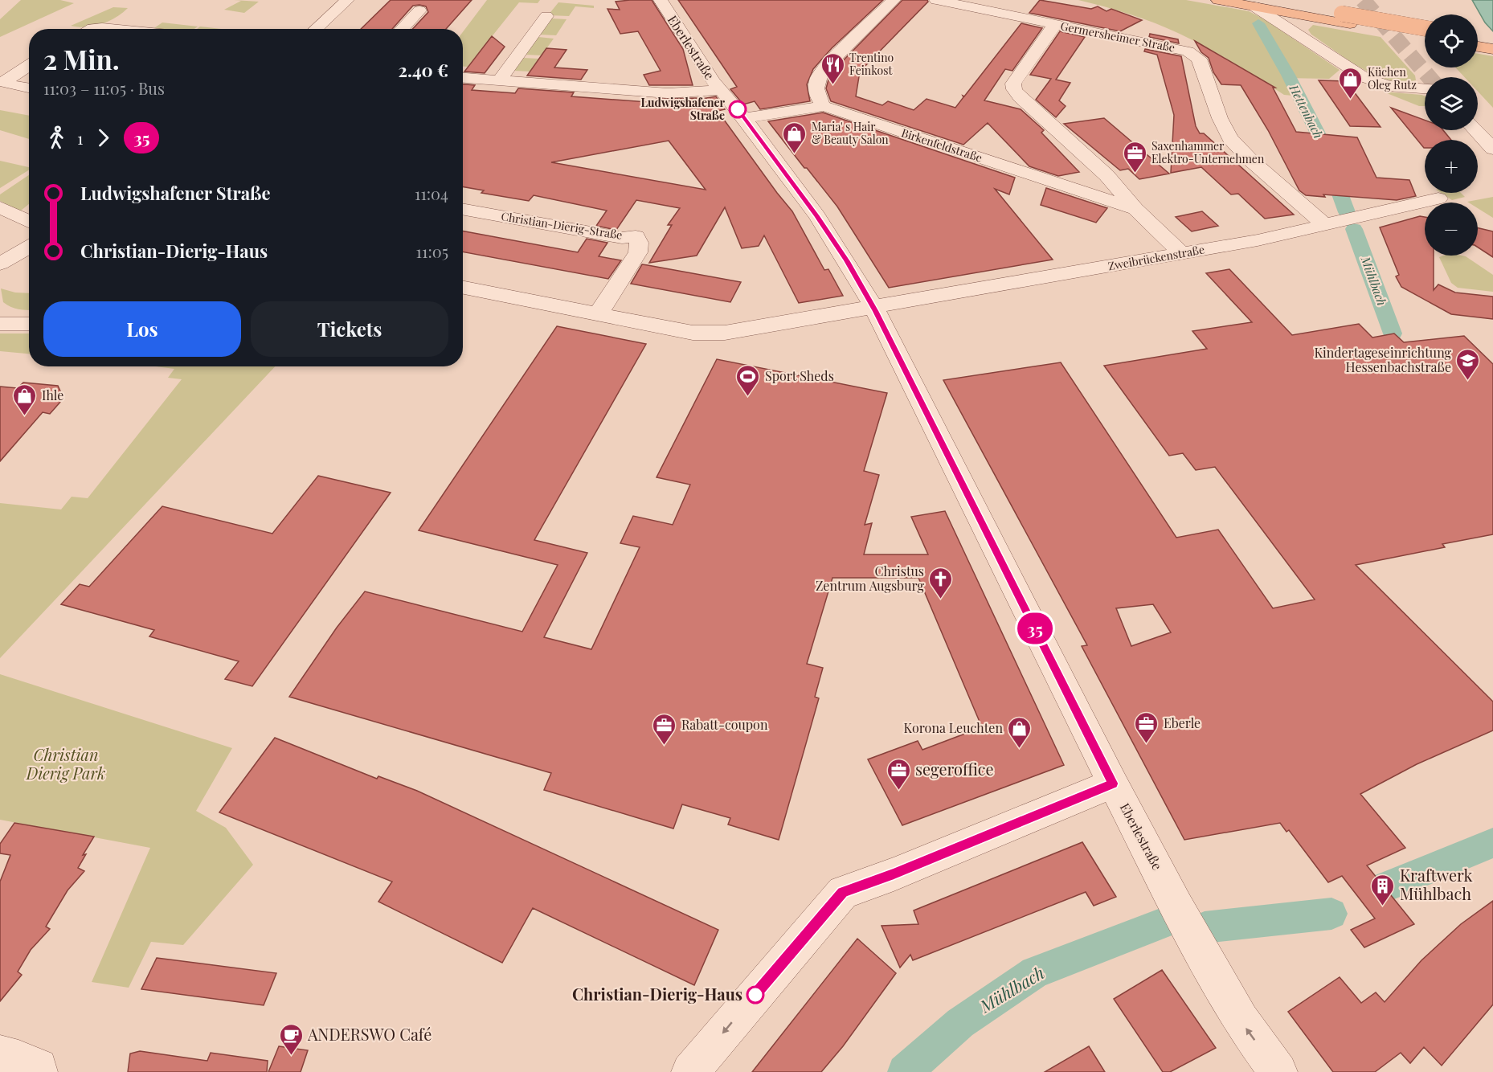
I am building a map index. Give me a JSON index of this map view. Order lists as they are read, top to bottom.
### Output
{
  "streets": {
    "street": [
      "Germersheimer Straße",
      "Eberlestraße",
      "Birkenfeldstraße",
      "Christian-Dierig-Straße",
      "Zweibrückenstraße"
    ]
  },
  "crossings": [
    ["Germersheimer Straße", "Birkenfeldstraße"],
    ["Germersheimer Straße", "Zweibrückenstraße"],
    ["Eberlestraße", "Birkenfeldstraße"],
    ["Eberlestraße", "Zweibrückenstraße"],
    ["Birkenfeldstraße", "Zweibrückenstraße"]
  ],
  "water": ["Hettenbach", "Mühlbach"],
  "parks": ["Christian Dierig Park"],
  "places": {
    "restaurant": ["Trentino Feinkost"],
    "shop": [
      "Küchen Oleg Rutz",
      "Maria' s Hair & Beauty Salon",
      "Ihle",
      "Korona Leuchten"
    ],
    "other": ["Ludwigshafener Straße", "Christian-Dierig-Haus"],
    "office": [
      "Saxenhammer Elektro-Unternehmen",
      "Eberle",
      "Rabatt-coupon",
      "segeroffice"
    ],
    "school or university": ["Kindertageseinrichtung Hessenbachstraße"],
    "sports": ["Sport Sheds"],
    "church": ["Christus Zentrum Augsburg"],
    "building": ["Kraftwerk Mühlbach"],
    "cafe": ["ANDERSWO Café"]
  },
  "lines": ["bus line 35"],
  "page": {
    "on_map": "35",
    "map_buttons": ["+", "−"],
    "heading": ["2 Min.", "11:03 – 11:05 · Bus", "2.40 €"],
    "legs": ["1", "35"],
    "list": [
      {
        "name": "Ludwigshafener Straße",
        "value": "11:04"
      },
      {
        "name": "Christian-Dierig-Haus",
        "value": "11:05"
      }
    ],
    "buttons": ["Los", "Tickets"]
  }
}
